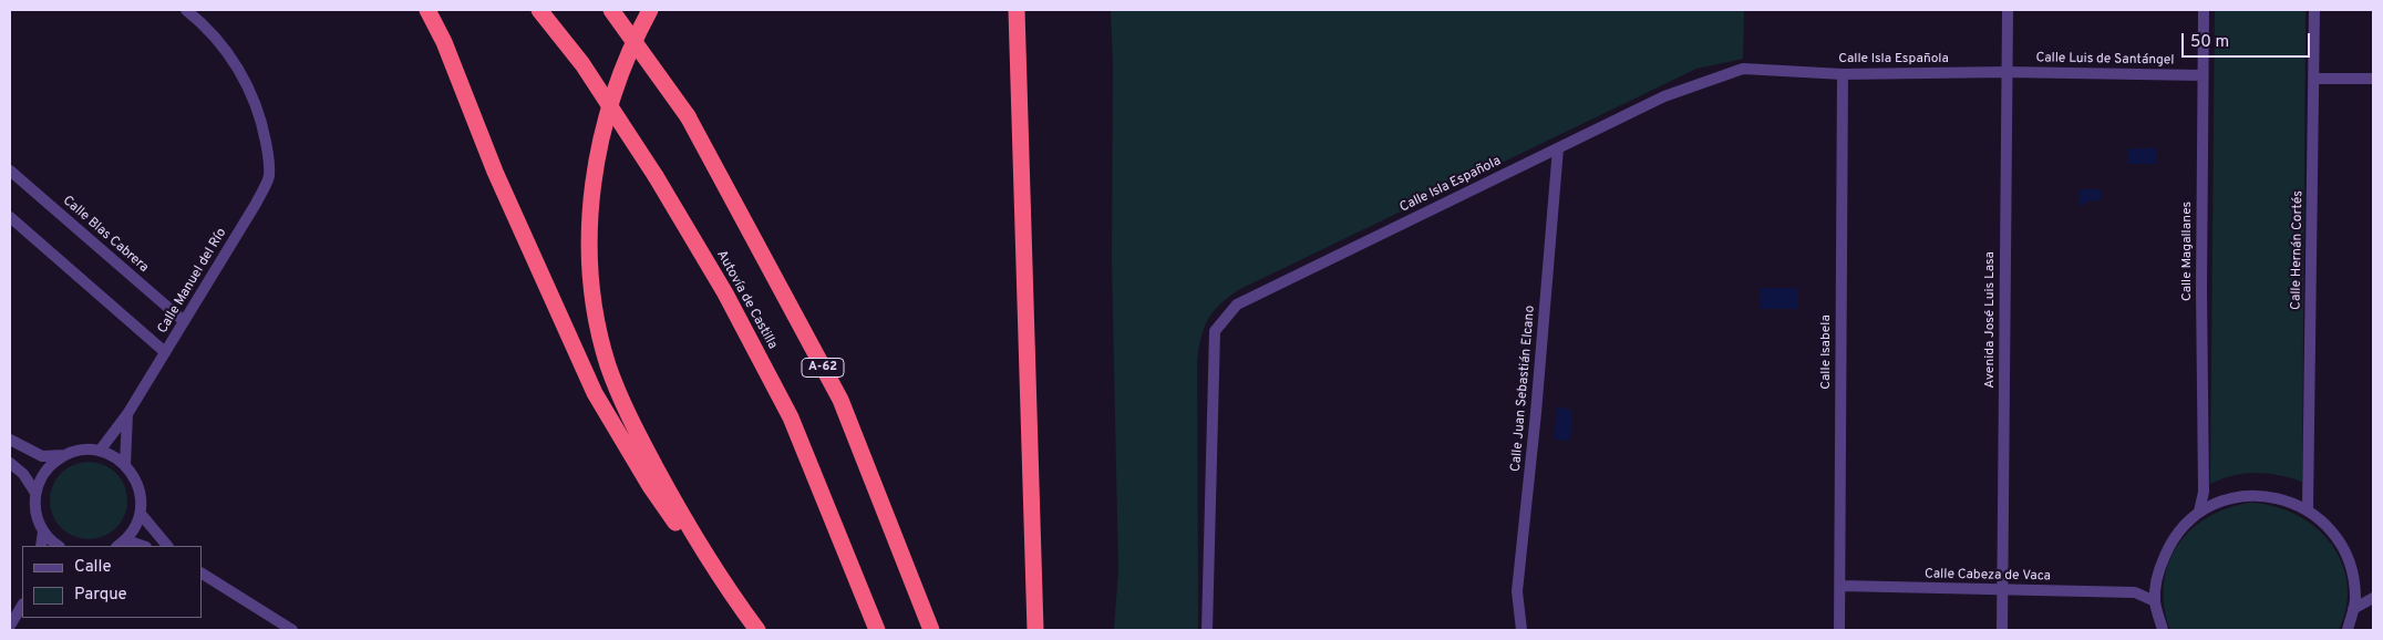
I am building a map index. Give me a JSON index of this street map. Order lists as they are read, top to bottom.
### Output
{
  "streets": {
    "highway": ["Autovía de Castilla", "A-62"],
    "street": [
      "Calle Isla Española",
      "Calle Luis de Santángel",
      "Calle Blas Cabrera",
      "Calle Hernán Cortés",
      "Calle Magallanes",
      "Calle Manuel del Río",
      "Avenida José Luis Lasa",
      "Calle Isabela",
      "Calle Juan Sebastián Elcano",
      "Calle Cabeza de Vaca"
    ]
  },
  "crossings": [
    ["Calle Isla Española", "Calle Luis de Santángel"],
    ["Calle Isla Española", "Avenida José Luis Lasa"],
    ["Calle Isla Española", "Calle Isabela"],
    ["Calle Isla Española", "Calle Juan Sebastián Elcano"],
    ["Calle Luis de Santángel", "Calle Magallanes"],
    ["Calle Luis de Santángel", "Avenida José Luis Lasa"],
    ["Calle Blas Cabrera", "Calle Manuel del Río"],
    ["Avenida José Luis Lasa", "Calle Cabeza de Vaca"],
    ["Calle Isabela", "Calle Cabeza de Vaca"]
  ],
  "legend": ["Calle", "Parque"],
  "scale_bar": "50 m"
}
